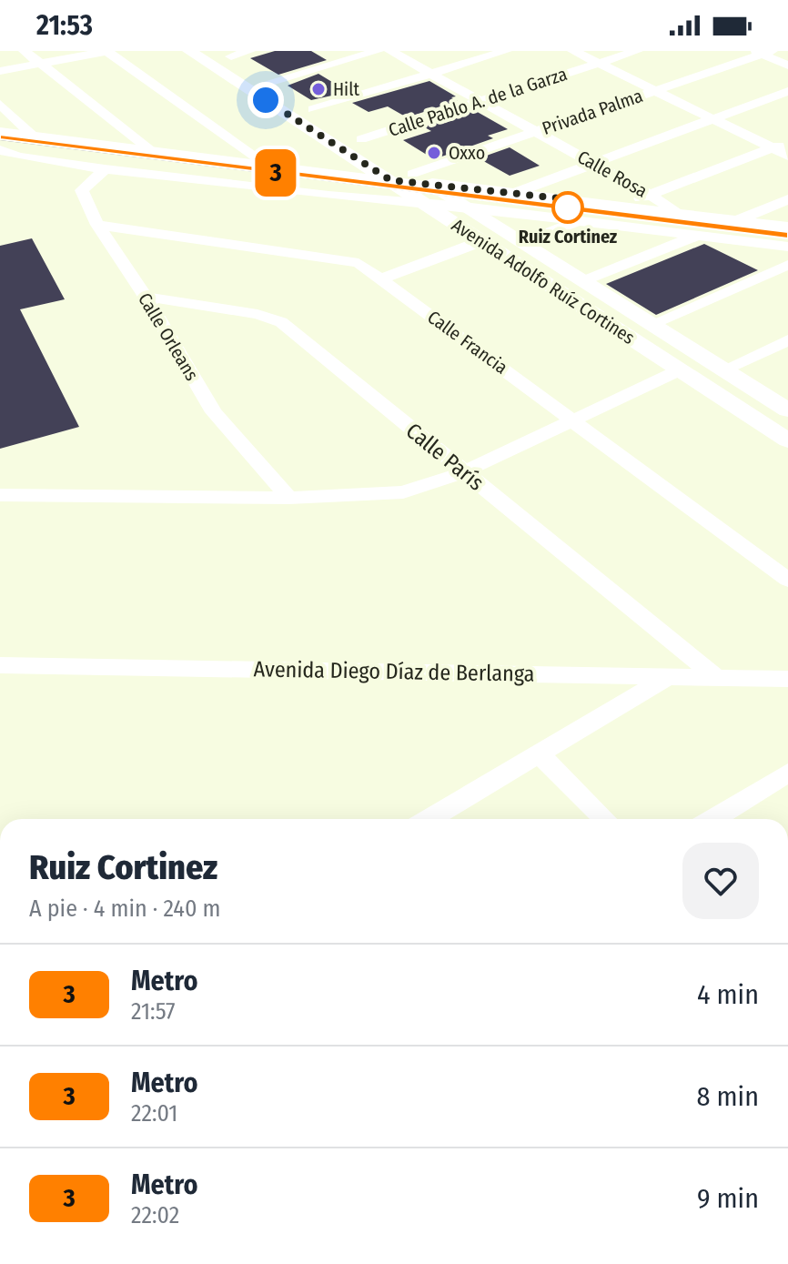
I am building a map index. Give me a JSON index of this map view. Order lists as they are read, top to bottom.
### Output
{
  "streets": {
    "main road": ["Avenida Adolfo Ruíz Cortines"],
    "street": [
      "Calle Pablo A. de la Garza",
      "Privada Palma",
      "Calle Rosa",
      "Calle Orleans",
      "Calle Francia",
      "Calle París",
      "Avenida Diego Díaz de Berlanga"
    ]
  },
  "crossings": [
    ["Calle Pablo A. de la Garza", "Calle Rosa"],
    ["Calle Pablo A. de la Garza", "Avenida Adolfo Ruíz Cortines"],
    ["Privada Palma", "Calle Rosa"],
    ["Privada Palma", "Avenida Adolfo Ruíz Cortines"],
    ["Calle Orleans", "Calle Francia"],
    ["Calle Orleans", "Calle París"],
    ["Calle París", "Avenida Diego Díaz de Berlanga"]
  ],
  "places": ["Hilt", "Oxxo", "Ruiz Cortinez"],
  "lines": ["metro line 3"],
  "page": {
    "status": "21:53",
    "on_map": "3",
    "heading": ["Ruiz Cortinez", "A pie · 4 min · 240 m"],
    "list": [
      {
        "mark": "3",
        "name": "Metro",
        "note": "21:57",
        "value": "4 min"
      },
      {
        "mark": "3",
        "name": "Metro",
        "note": "22:01",
        "value": "8 min"
      },
      {
        "mark": "3",
        "name": "Metro",
        "note": "22:02",
        "value": "9 min"
      }
    ]
  }
}
